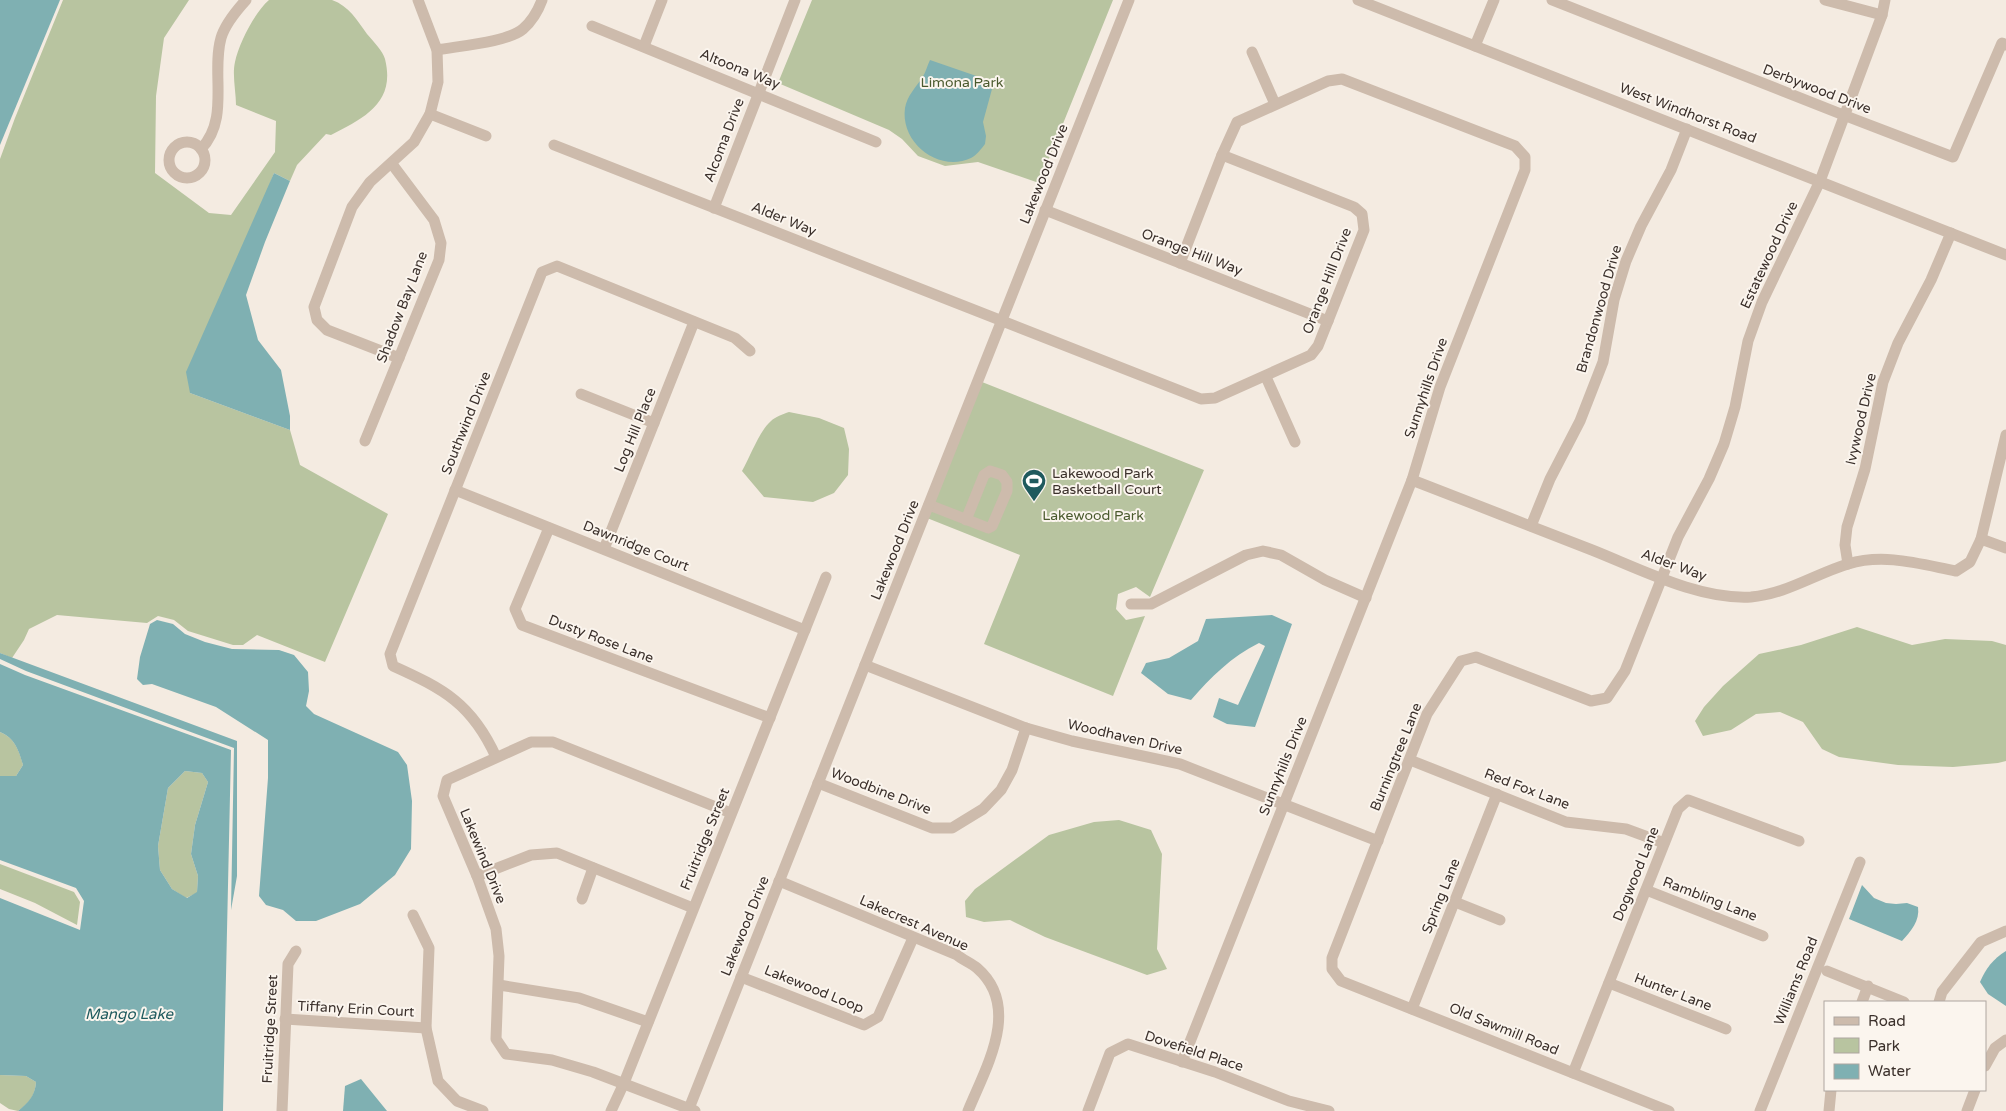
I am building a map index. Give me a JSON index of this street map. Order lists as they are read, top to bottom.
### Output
{
  "streets": {
    "street": [
      "Altoona Way",
      "Derbywood Drive",
      "West Windhorst Road",
      "Alcoma Drive",
      "Lakewood Drive",
      "Alder Way",
      "Orange Hill Way",
      "Estatewood Drive",
      "Orange Hill Drive",
      "Shadow Bay Lane",
      "Brandonwood Drive",
      "Sunnyhills Drive",
      "Ivywood Drive",
      "Southwind Drive",
      "Log Hill Place",
      "Dawnridge Court",
      "Dusty Rose Lane",
      "Woodhaven Drive",
      "Burningtree Lane",
      "Red Fox Lane",
      "Woodbine Drive",
      "Fruitridge Street",
      "Lakewind Drive",
      "Dogwood Lane",
      "Spring Lane",
      "Rambling Lane",
      "Lakecrest Avenue",
      "Williams Road",
      "Lakewood Loop",
      "Hunter Lane",
      "Tiffany Erin Court",
      "Old Sawmill Road",
      "Dovefield Place"
    ]
  },
  "crossings": [
    ["Altoona Way", "Alcoma Drive"],
    ["Derbywood Drive", "Estatewood Drive"],
    ["West Windhorst Road", "Estatewood Drive"],
    ["West Windhorst Road", "Brandonwood Drive"],
    ["West Windhorst Road", "Ivywood Drive"],
    ["Alcoma Drive", "Alder Way"],
    ["Lakewood Drive", "Alder Way"],
    ["Lakewood Drive", "Orange Hill Way"],
    ["Lakewood Drive", "Orange Hill Drive"],
    ["Lakewood Drive", "Woodhaven Drive"],
    ["Lakewood Drive", "Woodbine Drive"],
    ["Lakewood Drive", "Lakewind Drive"],
    ["Lakewood Drive", "Lakecrest Avenue"],
    ["Lakewood Drive", "Lakewood Loop"],
    ["Alder Way", "Estatewood Drive"],
    ["Alder Way", "Orange Hill Drive"],
    ["Alder Way", "Brandonwood Drive"],
    ["Alder Way", "Sunnyhills Drive"],
    ["Alder Way", "Ivywood Drive"],
    ["Alder Way", "Burningtree Lane"],
    ["Orange Hill Way", "Orange Hill Drive"],
    ["Orange Hill Way", "Sunnyhills Drive"],
    ["Estatewood Drive", "Burningtree Lane"],
    ["Orange Hill Drive", "Sunnyhills Drive"],
    ["Sunnyhills Drive", "Woodhaven Drive"],
    ["Sunnyhills Drive", "Dovefield Place"],
    ["Southwind Drive", "Log Hill Place"],
    ["Southwind Drive", "Dawnridge Court"],
    ["Southwind Drive", "Lakewind Drive"],
    ["Log Hill Place", "Dawnridge Court"],
    ["Dawnridge Court", "Dusty Rose Lane"],
    ["Dawnridge Court", "Fruitridge Street"],
    ["Dusty Rose Lane", "Fruitridge Street"],
    ["Woodhaven Drive", "Burningtree Lane"],
    ["Woodhaven Drive", "Woodbine Drive"],
    ["Burningtree Lane", "Red Fox Lane"],
    ["Burningtree Lane", "Old Sawmill Road"],
    ["Red Fox Lane", "Dogwood Lane"],
    ["Red Fox Lane", "Spring Lane"],
    ["Fruitridge Street", "Lakewind Drive"],
    ["Fruitridge Street", "Tiffany Erin Court"],
    ["Dogwood Lane", "Rambling Lane"],
    ["Dogwood Lane", "Hunter Lane"],
    ["Dogwood Lane", "Old Sawmill Road"],
    ["Spring Lane", "Old Sawmill Road"],
    ["Lakecrest Avenue", "Lakewood Loop"]
  ],
  "water": ["Mango Lake"],
  "parks": ["Limona Park", "Lakewood Park"],
  "places": {
    "sports": ["Lakewood Park Basketball Court"]
  },
  "legend": ["Road", "Park", "Water"]
}
